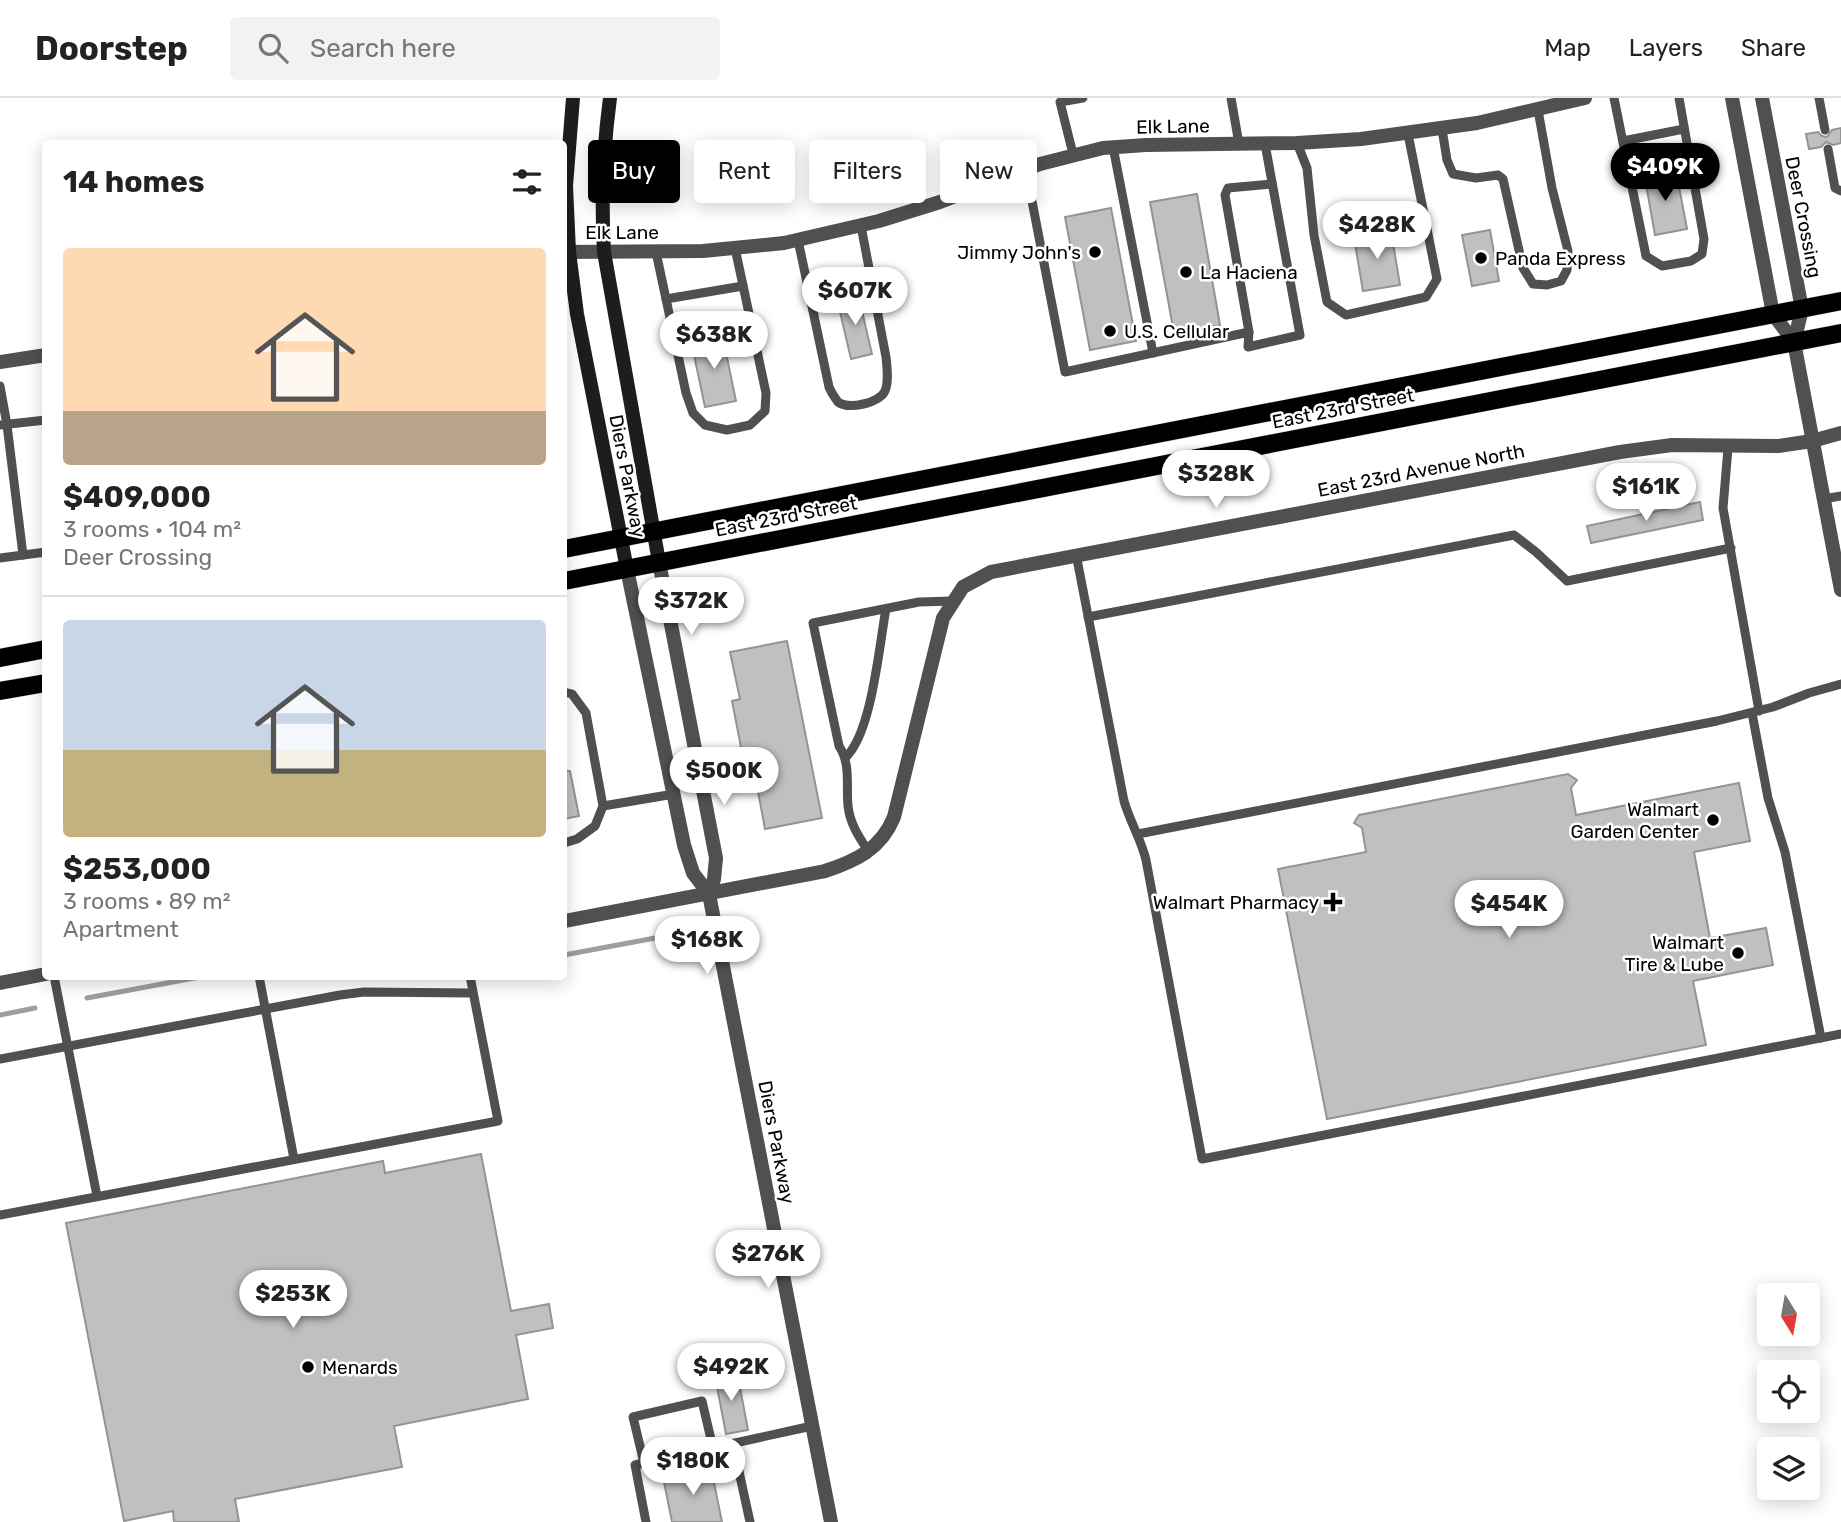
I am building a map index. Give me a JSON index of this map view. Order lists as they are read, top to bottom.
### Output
{
  "streets": {
    "main road": ["East 23rd Street", "Diers Parkway"],
    "street": ["Elk Lane", "Deer Crossing", "East 23rd Avenue North"]
  },
  "crossings": [
    ["Elk Lane", "Diers Parkway"],
    ["Deer Crossing", "East 23rd Street"],
    ["East 23rd Street", "Diers Parkway"],
    ["East 23rd Avenue North", "Diers Parkway"]
  ],
  "places": {
    "other": [
      "Jimmy John's",
      "Panda Express",
      "La Haciena",
      "U.S. Cellular",
      "Walmart Garden Center",
      "Walmart Tire & Lube",
      "Menards"
    ],
    "health": ["Walmart Pharmacy"]
  },
  "north": "bottom",
  "page": {
    "header": "Doorstep",
    "search": "Search here",
    "nav": ["Map", "Layers", "Share"],
    "chip": [
      "Buy",
      "Rent",
      "Filters",
      "New"
    ],
    "heading": "14 homes",
    "price": [
      "$409K",
      "$428K",
      "$607K",
      "$638K",
      "$328K",
      "$161K",
      "$372K",
      "$500K",
      "$454K",
      "$168K",
      "$276K",
      "$253K",
      "$492K",
      "$180K"
    ],
    "list": [
      {
        "name": "$409,000",
        "note": "3 rooms · 104 m² · Deer Crossing"
      },
      {
        "name": "$253,000",
        "note": "3 rooms · 89 m² · Apartment"
      }
    ]
  }
}
